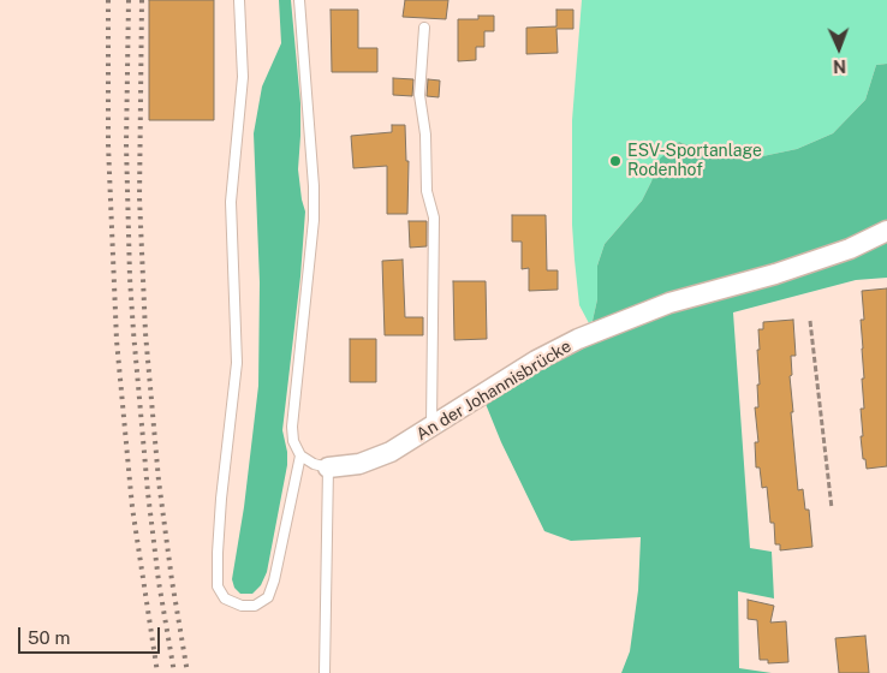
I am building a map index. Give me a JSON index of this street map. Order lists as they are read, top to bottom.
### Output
{
  "streets": {
    "street": ["An der Johannisbrücke"]
  },
  "places": ["ESV-Sportanlage Rodenhof"],
  "scale_bar": "50 m",
  "north": "bottom"
}
